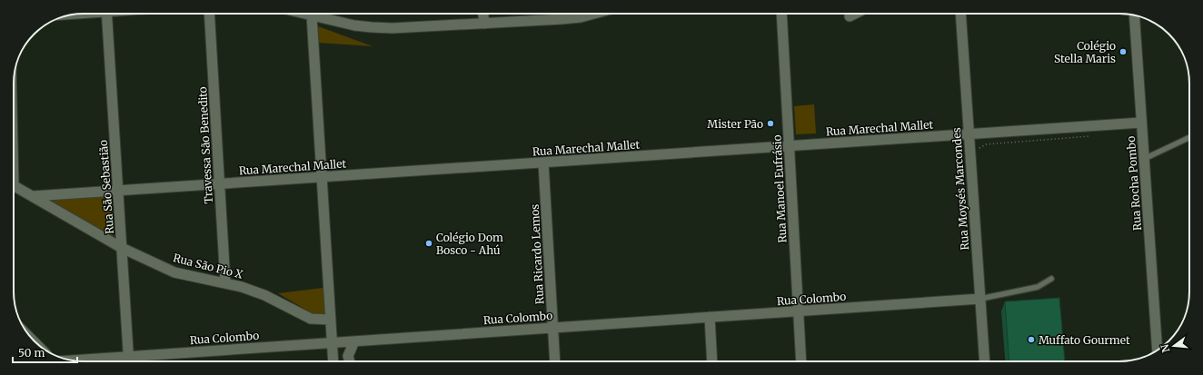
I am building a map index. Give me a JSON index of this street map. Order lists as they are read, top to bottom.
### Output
{
  "streets": {
    "street": [
      "Rua Marechal Mallet",
      "Travessa São Benedito",
      "Rua Rocha Pombo",
      "Rua São Sebastião",
      "Rua Manoel Eufrásio",
      "Rua Moysés Marcondes",
      "Rua Ricardo Lemos",
      "Rua São Pio X",
      "Rua Colombo"
    ]
  },
  "crossings": [
    ["Rua Marechal Mallet", "Travessa São Benedito"],
    ["Rua Marechal Mallet", "Rua Rocha Pombo"],
    ["Rua Marechal Mallet", "Rua São Sebastião"],
    ["Rua Marechal Mallet", "Rua Manoel Eufrásio"],
    ["Rua Marechal Mallet", "Rua Moysés Marcondes"],
    ["Rua Marechal Mallet", "Rua Ricardo Lemos"],
    ["Rua Marechal Mallet", "Rua São Pio X"],
    ["Travessa São Benedito", "Rua São Pio X"],
    ["Rua São Sebastião", "Rua São Pio X"],
    ["Rua São Sebastião", "Rua Colombo"],
    ["Rua Manoel Eufrásio", "Rua Colombo"],
    ["Rua Moysés Marcondes", "Rua Colombo"],
    ["Rua Ricardo Lemos", "Rua Colombo"]
  ],
  "places": [
    "Colégio Stella Maris",
    "Mister Pão",
    "Colégio Dom Bosco - Ahú",
    "Muffato Gourmet"
  ],
  "scale_bar": "50 m",
  "north": "left"
}
